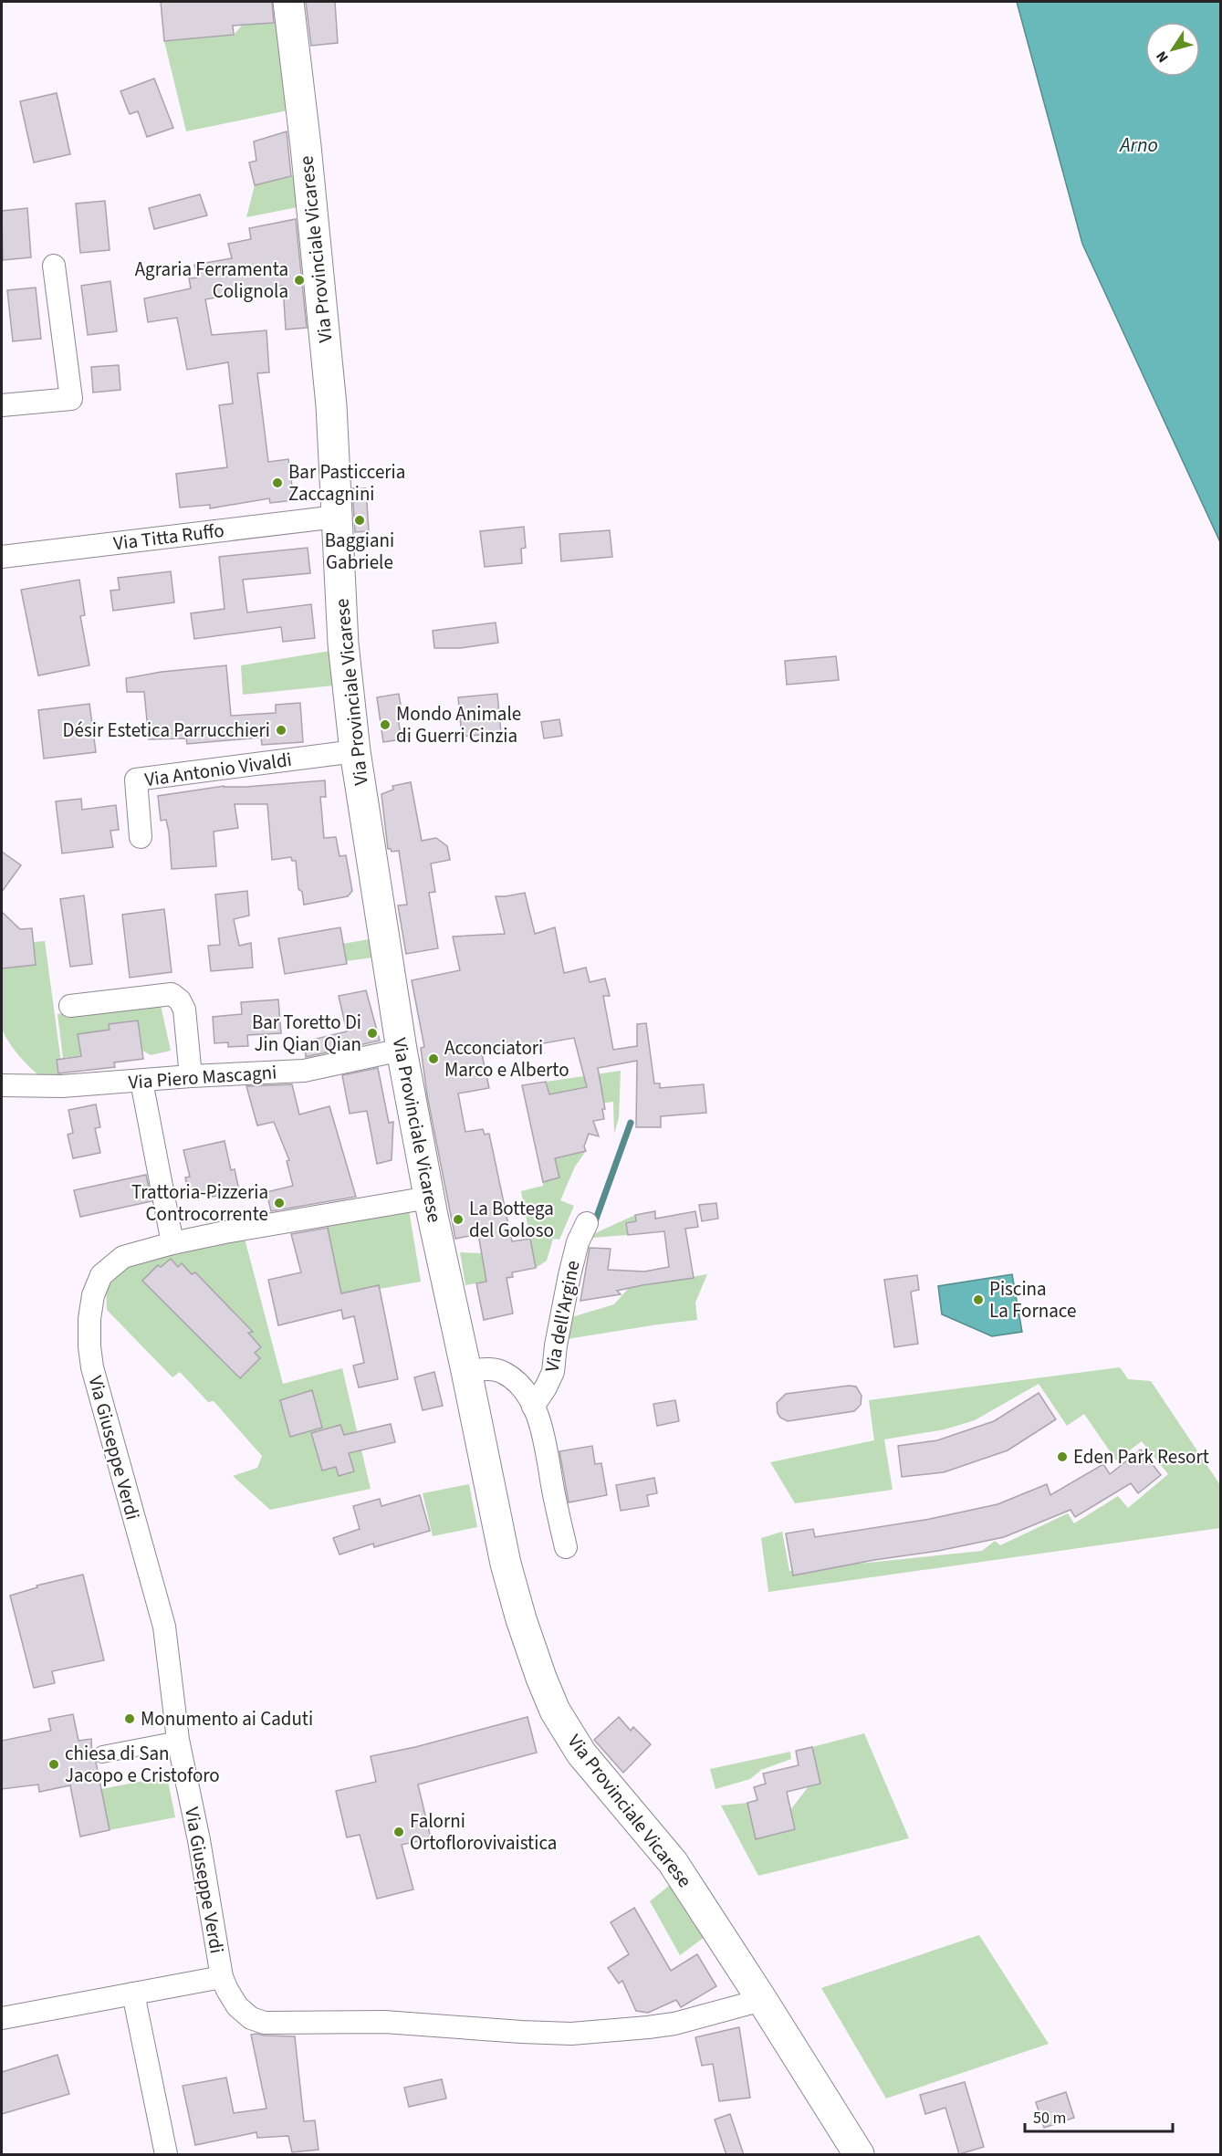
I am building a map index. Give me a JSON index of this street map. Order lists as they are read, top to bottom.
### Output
{
  "streets": {
    "main road": ["Via Provinciale Vicarese"],
    "street": [
      "Via Titta Ruffo",
      "Via Antonio Vivaldi",
      "Via Piero Mascagni",
      "Via dell'Argine",
      "Via Giuseppe Verdi"
    ]
  },
  "crossings": [
    ["Via Provinciale Vicarese", "Via Titta Ruffo"],
    ["Via Provinciale Vicarese", "Via Antonio Vivaldi"],
    ["Via Provinciale Vicarese", "Via Piero Mascagni"],
    ["Via Provinciale Vicarese", "Via dell'Argine"],
    ["Via Provinciale Vicarese", "Via Giuseppe Verdi"]
  ],
  "water": ["Arno"],
  "places": [
    "Agraria Ferramenta Colignola",
    "Bar Pasticceria Zaccagnini",
    "Baggiani Gabriele",
    "Mondo Animale di Guerri Cinzia",
    "Désir Estetica Parrucchieri",
    "Bar Toretto Di Jin Qian Qian",
    "Acconciatori Marco e Alberto",
    "Trattoria-Pizzeria Controcorrente",
    "La Bottega del Goloso",
    "Piscina La Fornace",
    "Eden Park Resort",
    "Monumento ai Caduti",
    "chiesa di San Jacopo e Cristoforo",
    "Falorni Ortoflorovivaistica"
  ],
  "scale_bar": "50 m",
  "north": "bottom left"
}
